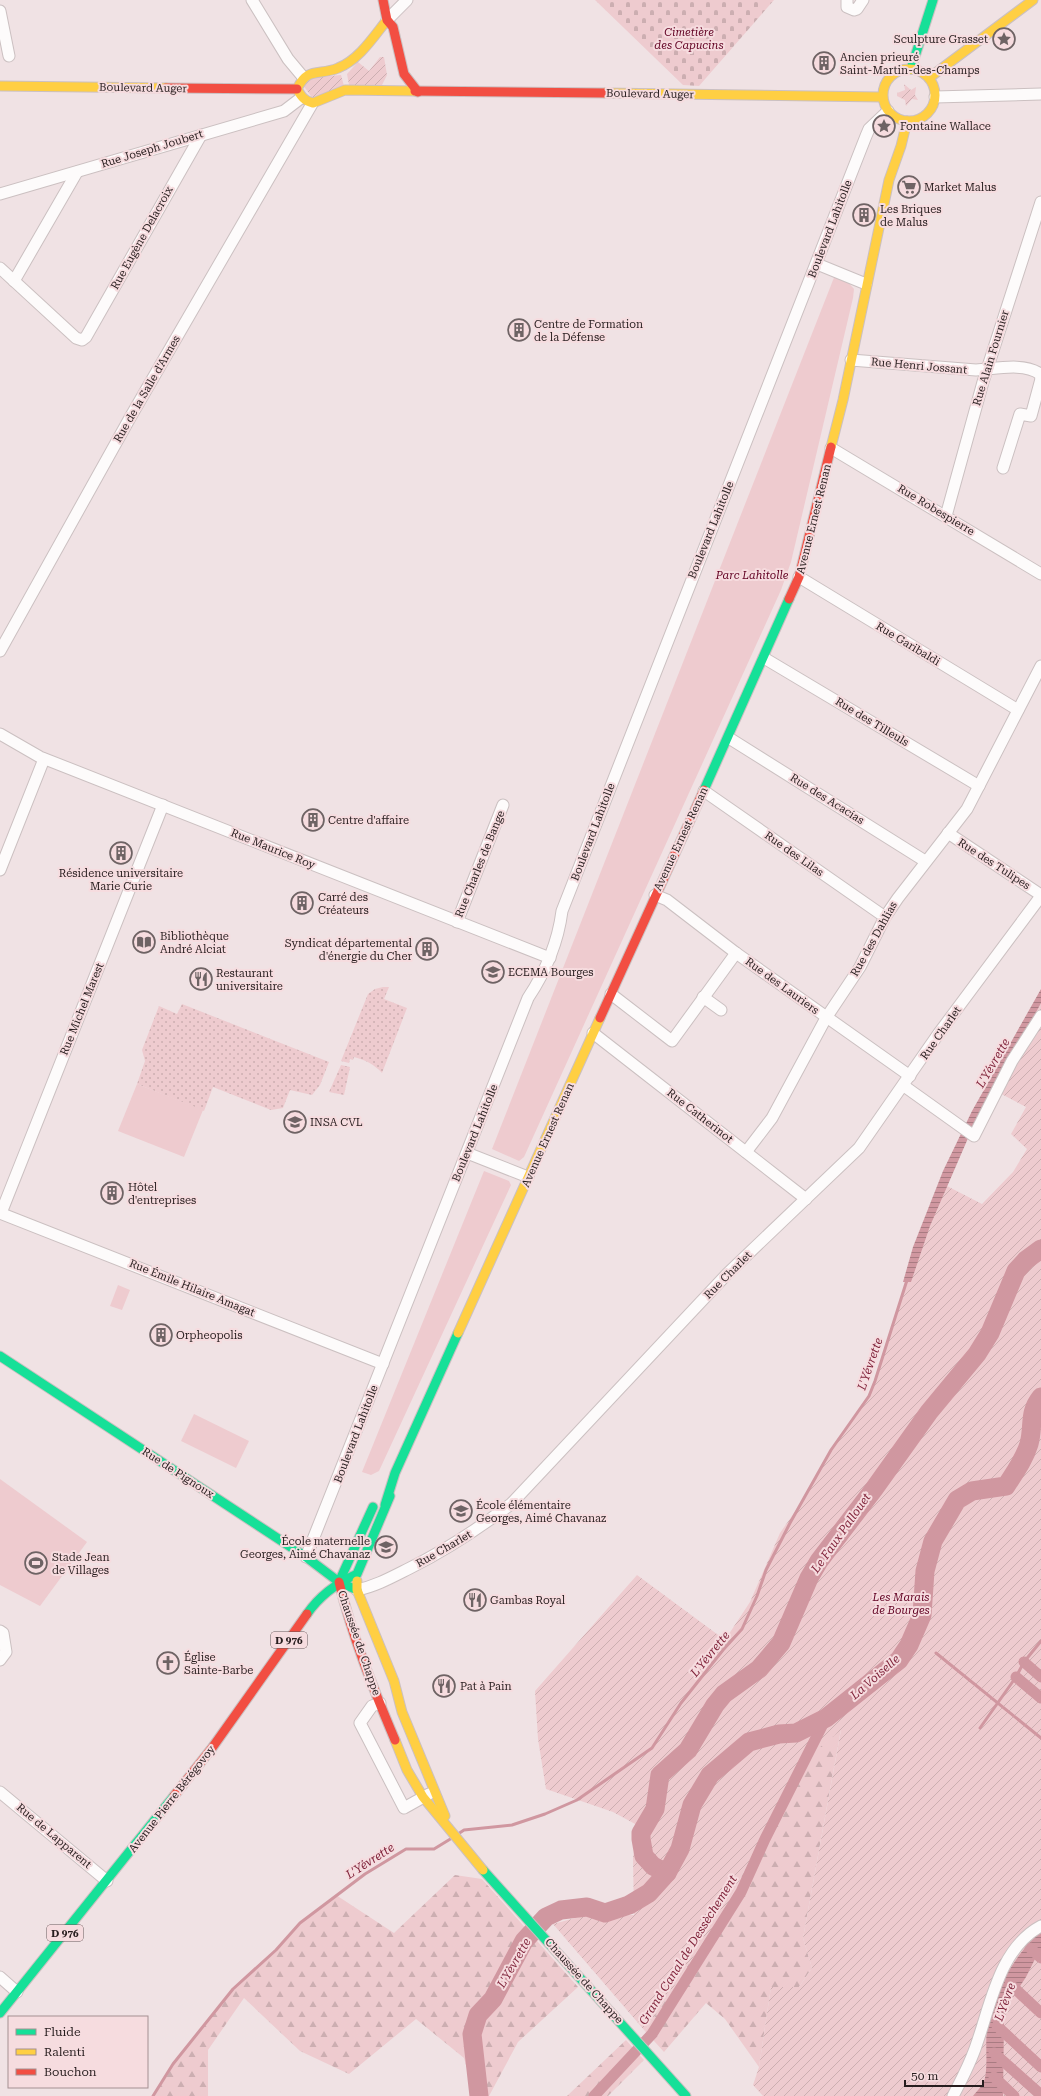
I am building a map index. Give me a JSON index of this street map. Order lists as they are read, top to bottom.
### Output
{
  "streets": {
    "main road": [
      "Boulevard Auger",
      "Avenue Ernest Renan",
      "Rue de Pignoux",
      "D 976",
      "Chaussée de Chappe",
      "Avenue Pierre Bérégovoy"
    ],
    "street": [
      "Rue Joseph Joubert",
      "Boulevard Lahitolle",
      "Rue Eugène Delacroix",
      "Rue Alain Fournier",
      "Rue Henri Jossant",
      "Rue de la Salle d'Armes",
      "Rue Robespierre",
      "Rue Garibaldi",
      "Rue des Tilleuls",
      "Rue des Acacias",
      "Rue Maurice Roy",
      "Rue des Lilas",
      "Rue Charles de Bange",
      "Rue des Tulipes",
      "Rue des Dahlias",
      "Rue des Lauriers",
      "Rue Michel Marest",
      "Rue Charlet",
      "Rue Catherinot",
      "Rue Émile Hilaire Amagat",
      "Rue de Lapparent"
    ]
  },
  "crossings": [
    ["Boulevard Auger", "Rue Joseph Joubert"],
    ["Boulevard Auger", "Boulevard Lahitolle"],
    ["Boulevard Auger", "Rue de la Salle d'Armes"],
    ["Boulevard Auger", "Avenue Ernest Renan"],
    ["Rue Joseph Joubert", "Rue Eugène Delacroix"],
    ["Boulevard Lahitolle", "Avenue Ernest Renan"],
    ["Boulevard Lahitolle", "Rue Maurice Roy"],
    ["Boulevard Lahitolle", "Rue Émile Hilaire Amagat"],
    ["Boulevard Lahitolle", "Rue de Pignoux"],
    ["Rue Alain Fournier", "Rue Henri Jossant"],
    ["Rue Alain Fournier", "Rue Robespierre"],
    ["Rue Henri Jossant", "Avenue Ernest Renan"],
    ["Rue Robespierre", "Avenue Ernest Renan"],
    ["Avenue Ernest Renan", "Rue Garibaldi"],
    ["Avenue Ernest Renan", "Rue des Tilleuls"],
    ["Avenue Ernest Renan", "Rue des Acacias"],
    ["Avenue Ernest Renan", "Rue des Lilas"],
    ["Avenue Ernest Renan", "Rue des Lauriers"],
    ["Avenue Ernest Renan", "Rue Charlet"],
    ["Avenue Ernest Renan", "Rue Catherinot"],
    ["Avenue Ernest Renan", "Rue de Pignoux"],
    ["Avenue Ernest Renan", "Chaussée de Chappe"],
    ["Avenue Ernest Renan", "Avenue Pierre Bérégovoy"],
    ["Rue Garibaldi", "Rue des Dahlias"],
    ["Rue des Tilleuls", "Rue des Dahlias"],
    ["Rue des Acacias", "Rue des Dahlias"],
    ["Rue Maurice Roy", "Rue Charles de Bange"],
    ["Rue Maurice Roy", "Rue Michel Marest"],
    ["Rue des Lilas", "Rue des Dahlias"],
    ["Rue des Tulipes", "Rue des Dahlias"],
    ["Rue des Tulipes", "Rue Charlet"],
    ["Rue des Dahlias", "Rue des Lauriers"],
    ["Rue des Dahlias", "Rue Catherinot"],
    ["Rue des Lauriers", "Rue Charlet"],
    ["Rue Michel Marest", "Rue Émile Hilaire Amagat"],
    ["Rue Charlet", "Rue Catherinot"],
    ["Rue Charlet", "Rue de Pignoux"],
    ["Rue Charlet", "Chaussée de Chappe"],
    ["Rue de Pignoux", "Chaussée de Chappe"],
    ["Rue de Pignoux", "Avenue Pierre Bérégovoy"],
    ["Chaussée de Chappe", "Avenue Pierre Bérégovoy"],
    ["Avenue Pierre Bérégovoy", "Rue de Lapparent"]
  ],
  "water": [
    "L'Yévrette",
    "Le Faux Pallouet",
    "La Voiselle",
    "Grand Canal de Dessèchement",
    "L'Yèvrette",
    "L'Yèvre"
  ],
  "parks": ["Cimetière des Capucins", "Parc Lahitolle", "Les Marais de Bourges"],
  "places": {
    "place": ["Sculpture Grasset", "Fontaine Wallace"],
    "building": [
      "Ancien prieuré Saint-Martin-des-Champs",
      "Les Briques de Malus",
      "Centre de Formation de la Défense",
      "Centre d'affaire",
      "Résidence universitaire Marie Curie",
      "Carré des Créateurs",
      "Syndicat départemental d'énergie du Cher",
      "Hôtel d'entreprises",
      "Orpheopolis"
    ],
    "supermarket": ["Market Malus"],
    "library": ["Bibliothèque André Alciat"],
    "school or university": [
      "ECEMA Bourges",
      "INSA CVL",
      "École élémentaire Georges, Aimé Chavanaz",
      "École maternelle Georges, Aimé Chavanaz"
    ],
    "restaurant": ["Restaurant universitaire", "Gambas Royal", "Pat à Pain"],
    "sports": ["Stade Jean de Villages"],
    "church": ["Église Sainte-Barbe"]
  },
  "legend": ["Fluide", "Ralenti", "Bouchon"],
  "scale_bar": "50 m"
}
